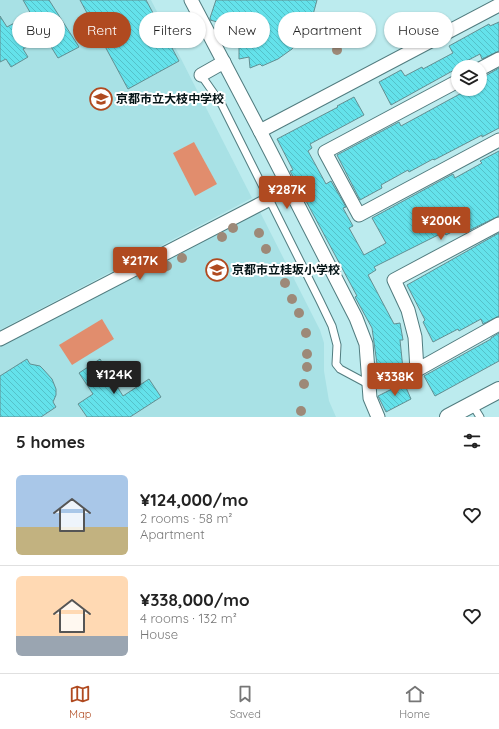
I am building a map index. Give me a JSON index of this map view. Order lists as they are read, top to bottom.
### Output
{
  "places": {
    "school or university": ["京都市立大枝中学校", "京都市立桂坂小学校"]
  },
  "page": {
    "chip": [
      "Buy",
      "Rent",
      "Filters",
      "New",
      "Apartment",
      "House"
    ],
    "price": [
      "¥287K",
      "¥200K",
      "¥217K",
      "¥124K",
      "¥338K"
    ],
    "heading": "5 homes",
    "list": [
      {
        "name": "¥124,000/mo",
        "note": "2 rooms · 58 m² · Apartment"
      },
      {
        "name": "¥338,000/mo",
        "note": "4 rooms · 132 m² · House"
      }
    ],
    "tabs": ["Map", "Saved", "Home"]
  }
}
